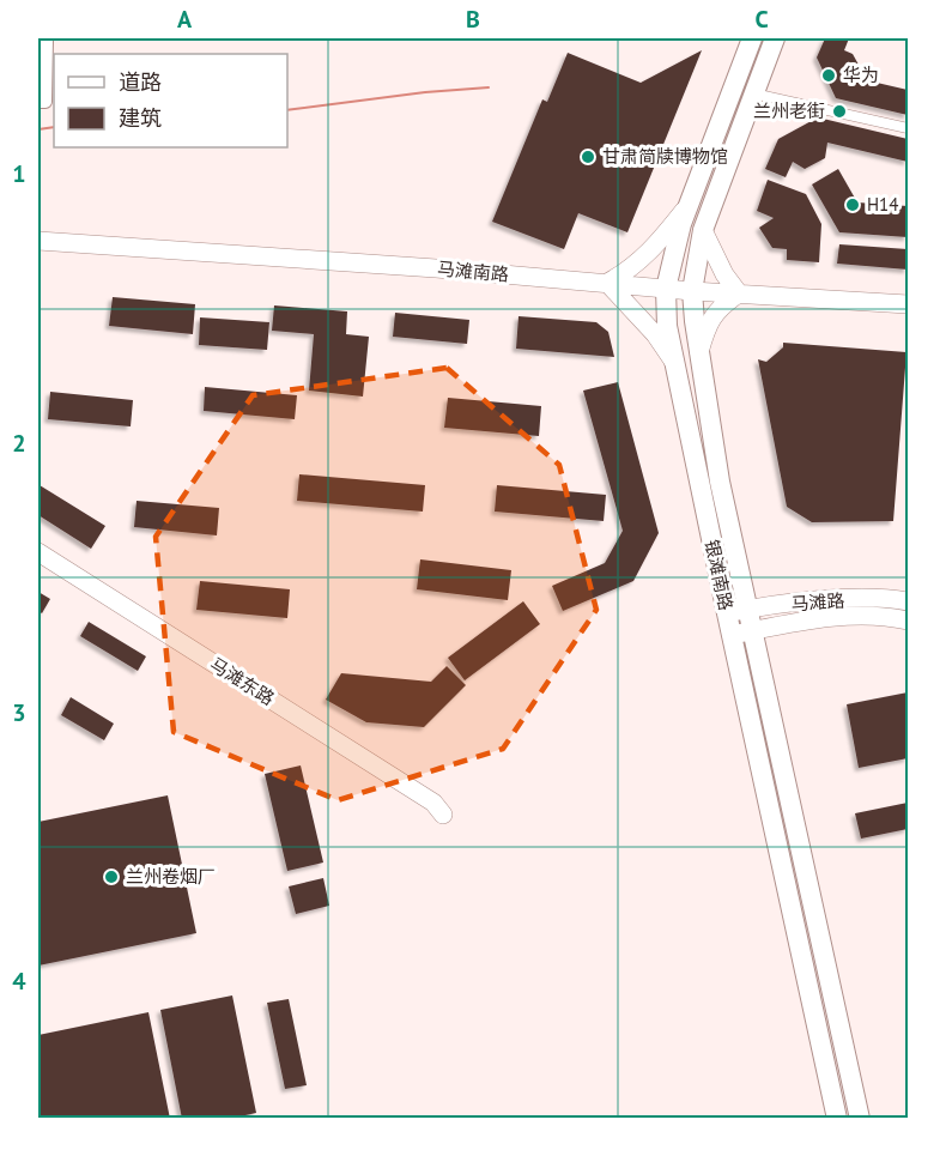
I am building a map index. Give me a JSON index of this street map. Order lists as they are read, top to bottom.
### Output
{
  "streets": {
    "main road": [
      "马滩南路",
      "银滩南路",
      "马滩路",
      "马滩东路"
    ]
  },
  "crossings": [
    ["马滩南路", "银滩南路"],
    ["银滩南路", "马滩路"]
  ],
  "places": [
    "华为",
    "兰州老街",
    "甘肃简牍博物馆",
    "H14",
    "兰州卷烟厂"
  ],
  "legend": ["道路", "建筑"],
  "grid": {
    "columns": ["A", "B", "C"],
    "rows": [
      "1",
      "2",
      "3",
      "4"
    ]
  }
}
